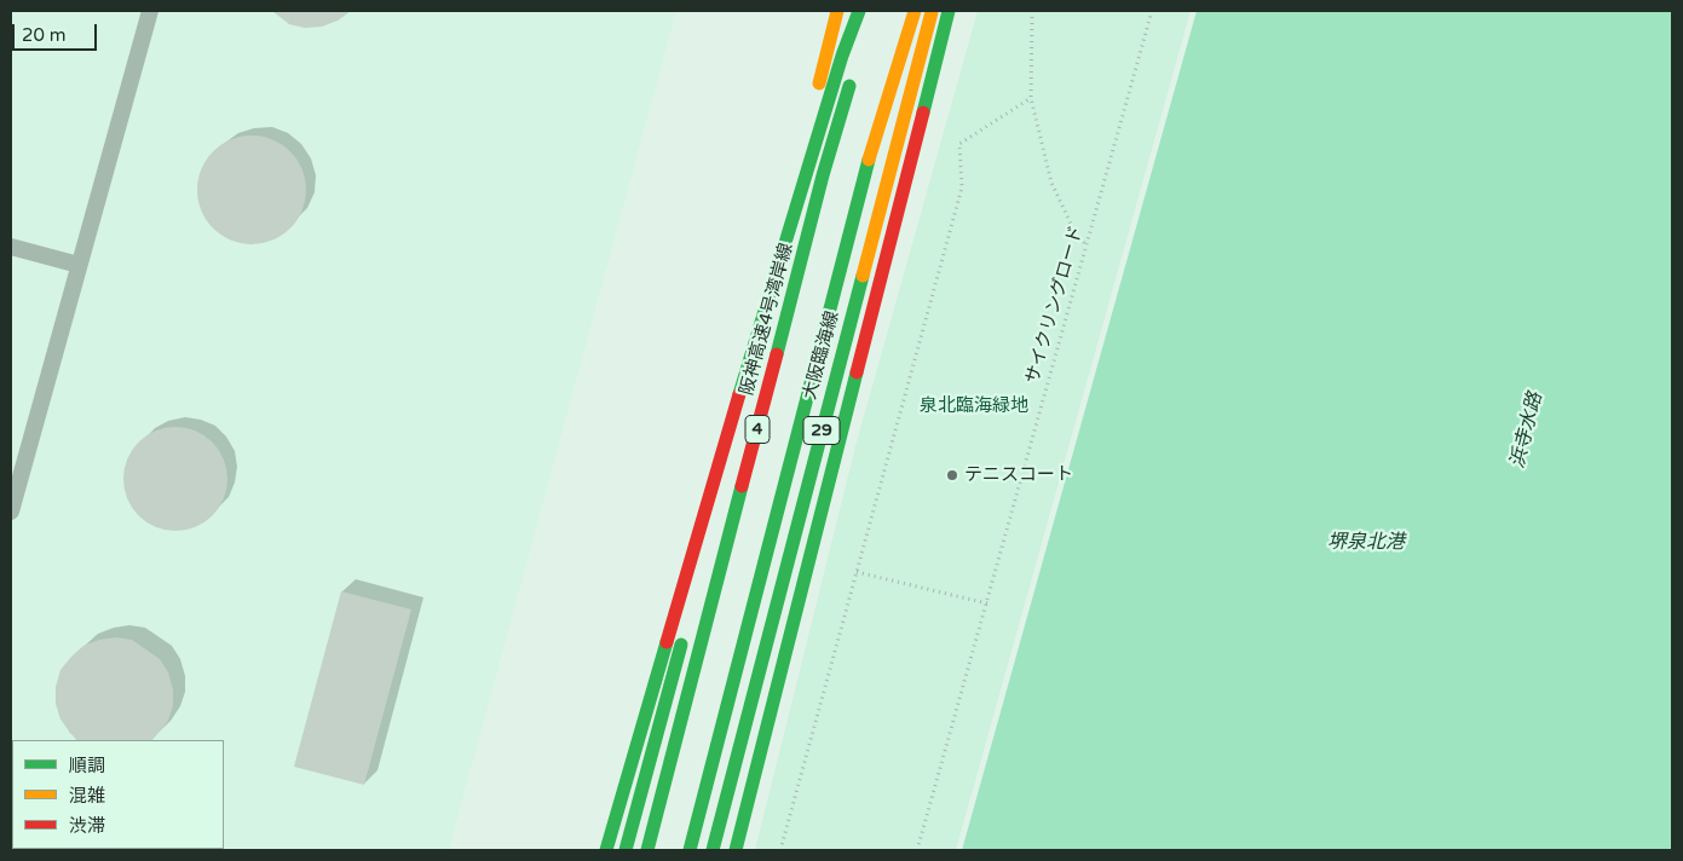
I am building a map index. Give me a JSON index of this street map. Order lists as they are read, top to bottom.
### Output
{
  "streets": {
    "main road": [
      "阪神高速4号湾岸線",
      "大阪臨海線",
      "4",
      "29"
    ],
    "path": ["サイクリングロード"]
  },
  "water": ["浜寺水路", "堺泉北港"],
  "parks": ["泉北臨海緑地"],
  "places": ["テニスコート"],
  "legend": ["順調", "混雑", "渋滞"],
  "scale_bar": "20 m"
}
